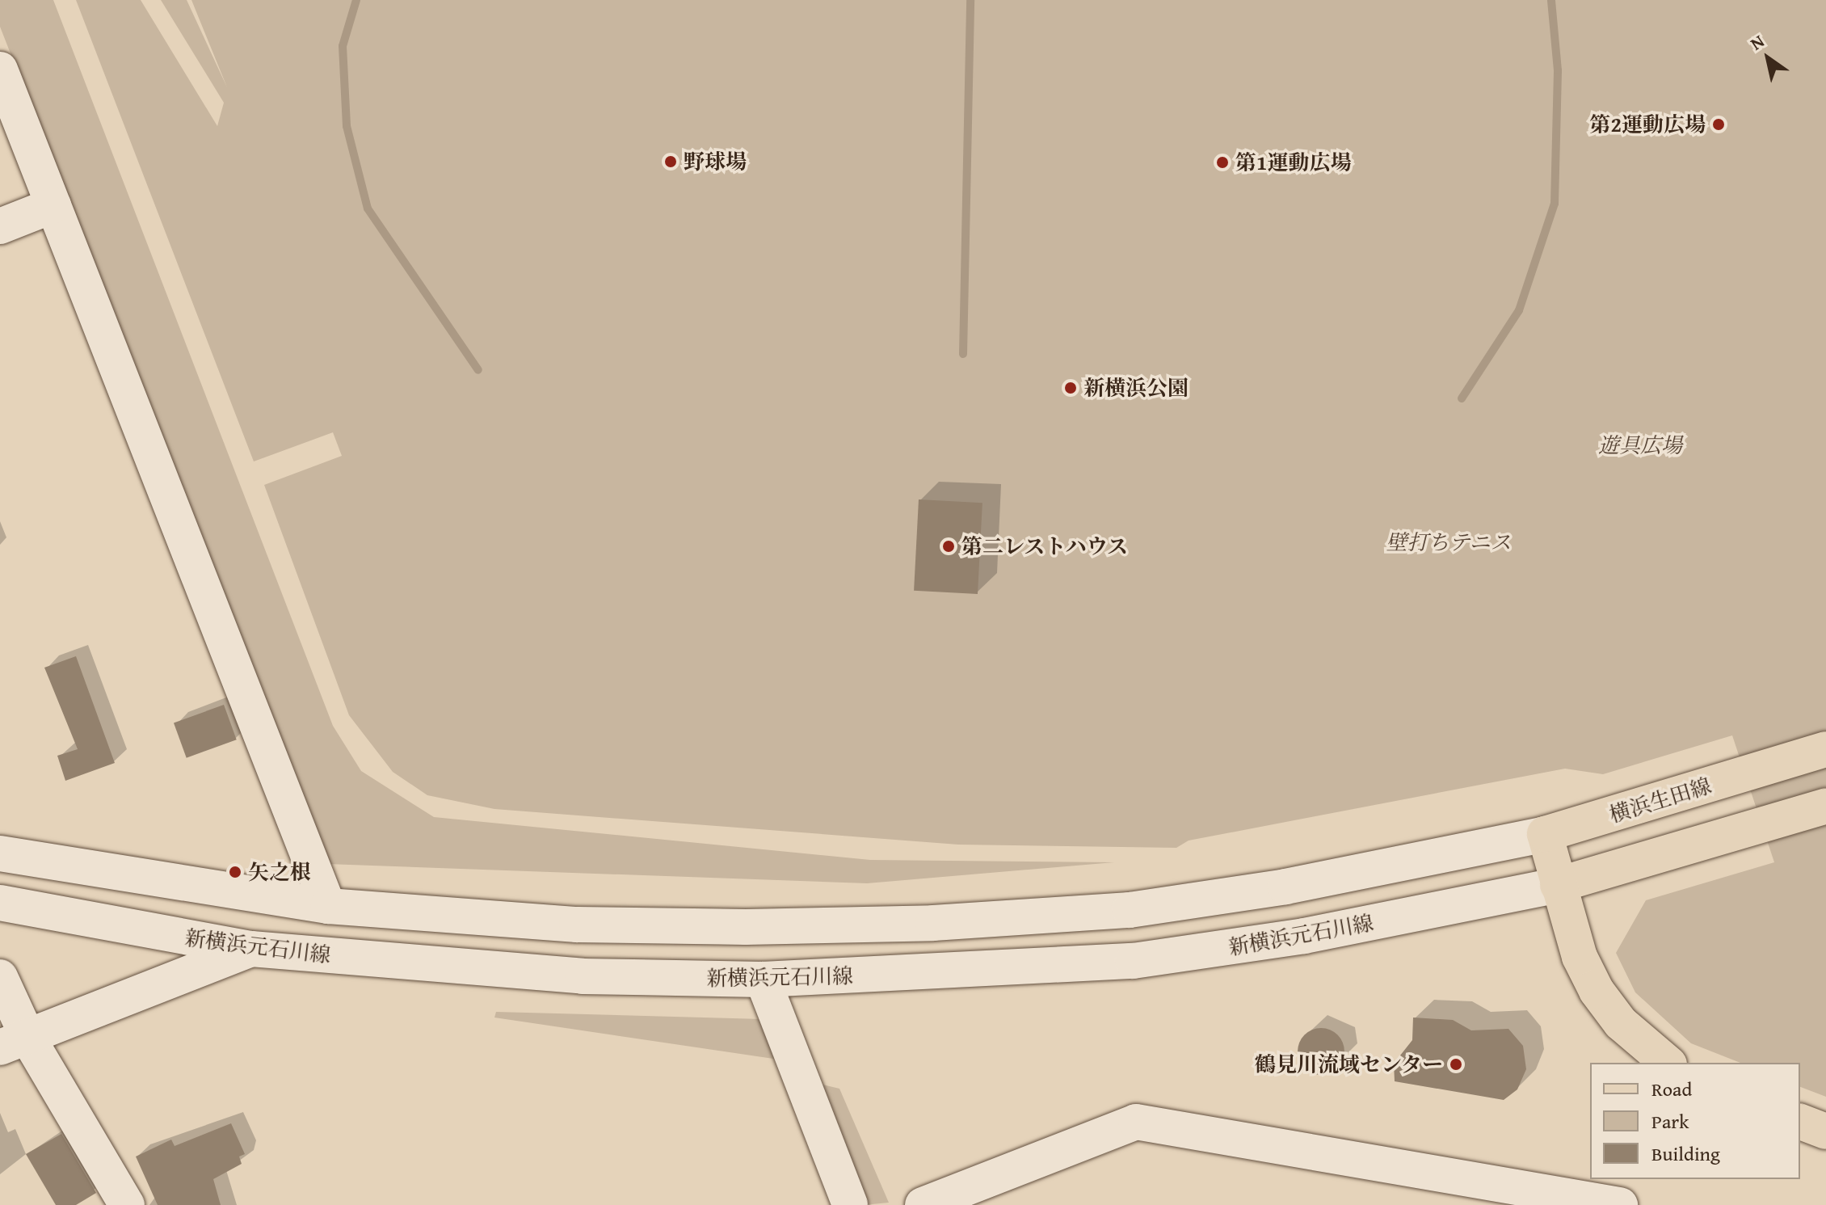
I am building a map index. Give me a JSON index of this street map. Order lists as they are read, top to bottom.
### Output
{
  "streets": {
    "main road": ["横浜生田線"],
    "street": ["新横浜元石川線"]
  },
  "parks": ["遊具広場", "壁打ちテニス"],
  "places": [
    "第2運動広場",
    "野球場",
    "第1運動広場",
    "新横浜公園",
    "第二レストハウス",
    "矢之根",
    "鶴見川流域センター"
  ],
  "legend": ["Road", "Park", "Building"],
  "north": "top left"
}
